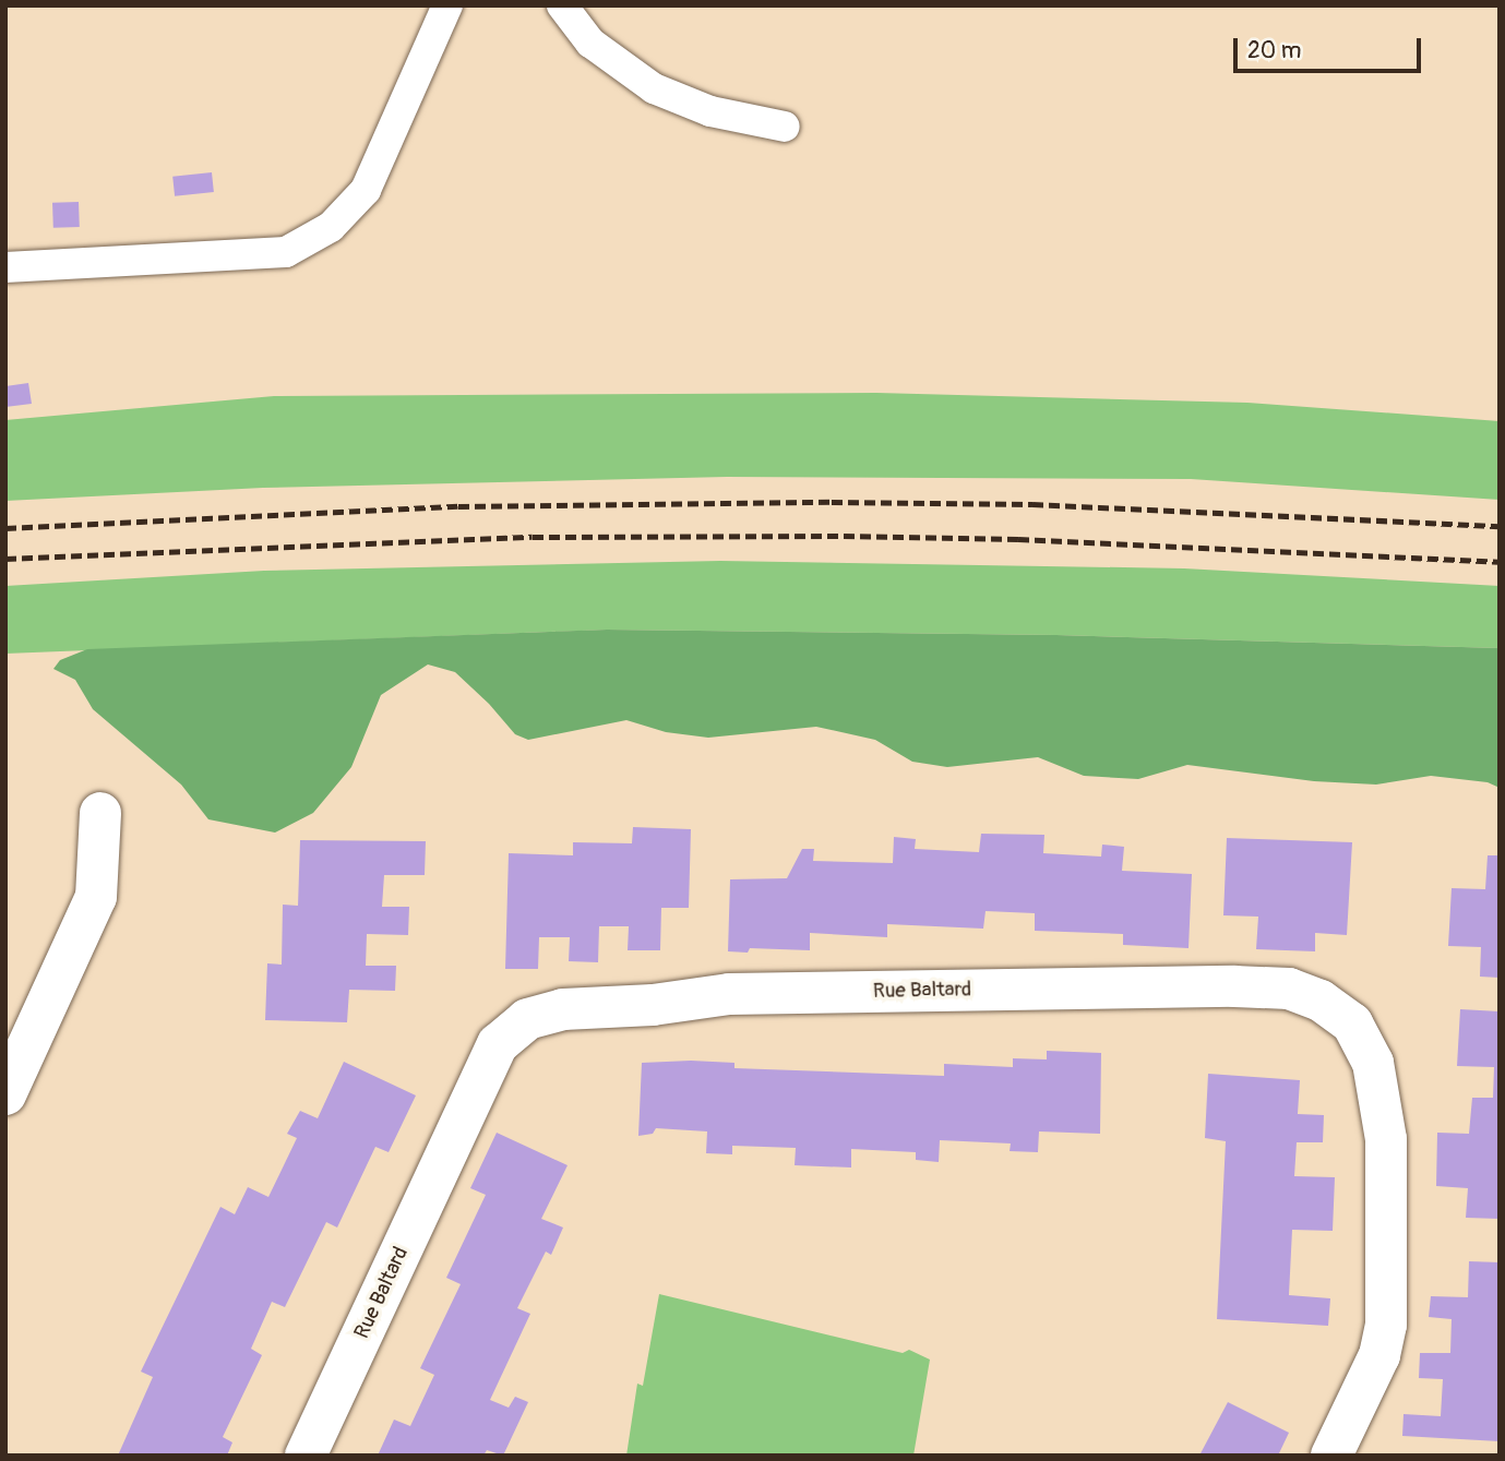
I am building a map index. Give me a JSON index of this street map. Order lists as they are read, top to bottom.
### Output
{
  "streets": {
    "street": ["Rue Baltard"]
  },
  "scale_bar": "20 m"
}
